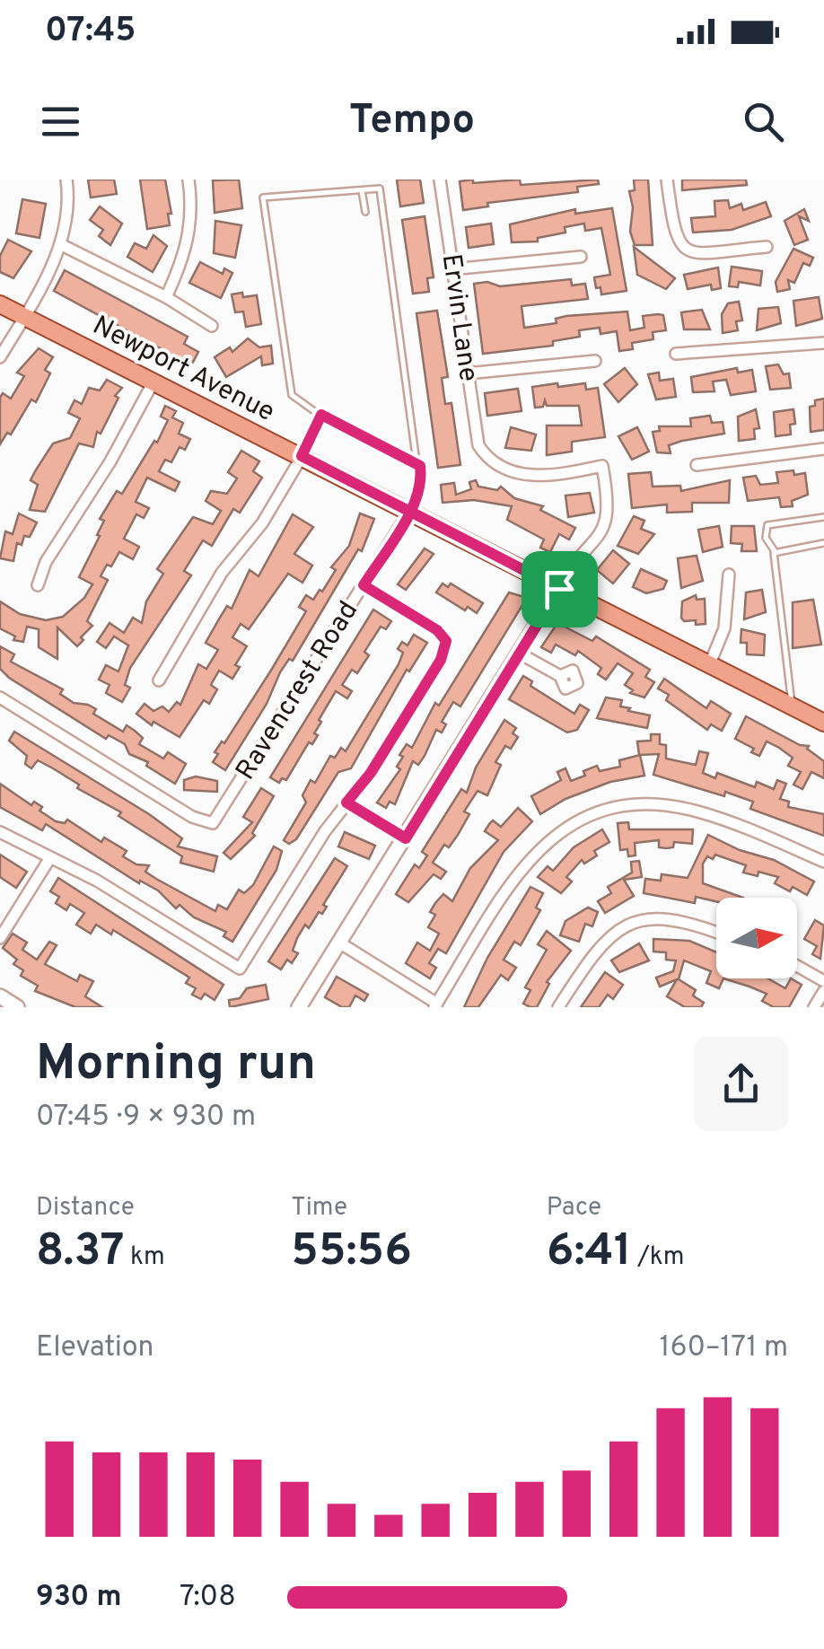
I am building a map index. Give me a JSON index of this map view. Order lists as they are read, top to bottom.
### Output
{
  "streets": {
    "main road": ["Newport Avenue"],
    "street": ["Ervin Lane", "Ravencrest Road"]
  },
  "crossings": [
    ["Ervin Lane", "Newport Avenue"],
    ["Newport Avenue", "Ravencrest Road"]
  ],
  "north": "right",
  "page": {
    "status": "07:45",
    "header": "Tempo",
    "heading": ["Morning run", "07:45 · 9 × 930 m"],
    "stats": [
      ["Distance", "8.37 km"],
      ["Time", "55:56"],
      ["Pace", "6:41 /km"]
    ],
    "chart": ["Elevation", "160–171 m"],
    "list": [
      {
        "name": "930 m",
        "note": "7:08"
      }
    ]
  }
}
